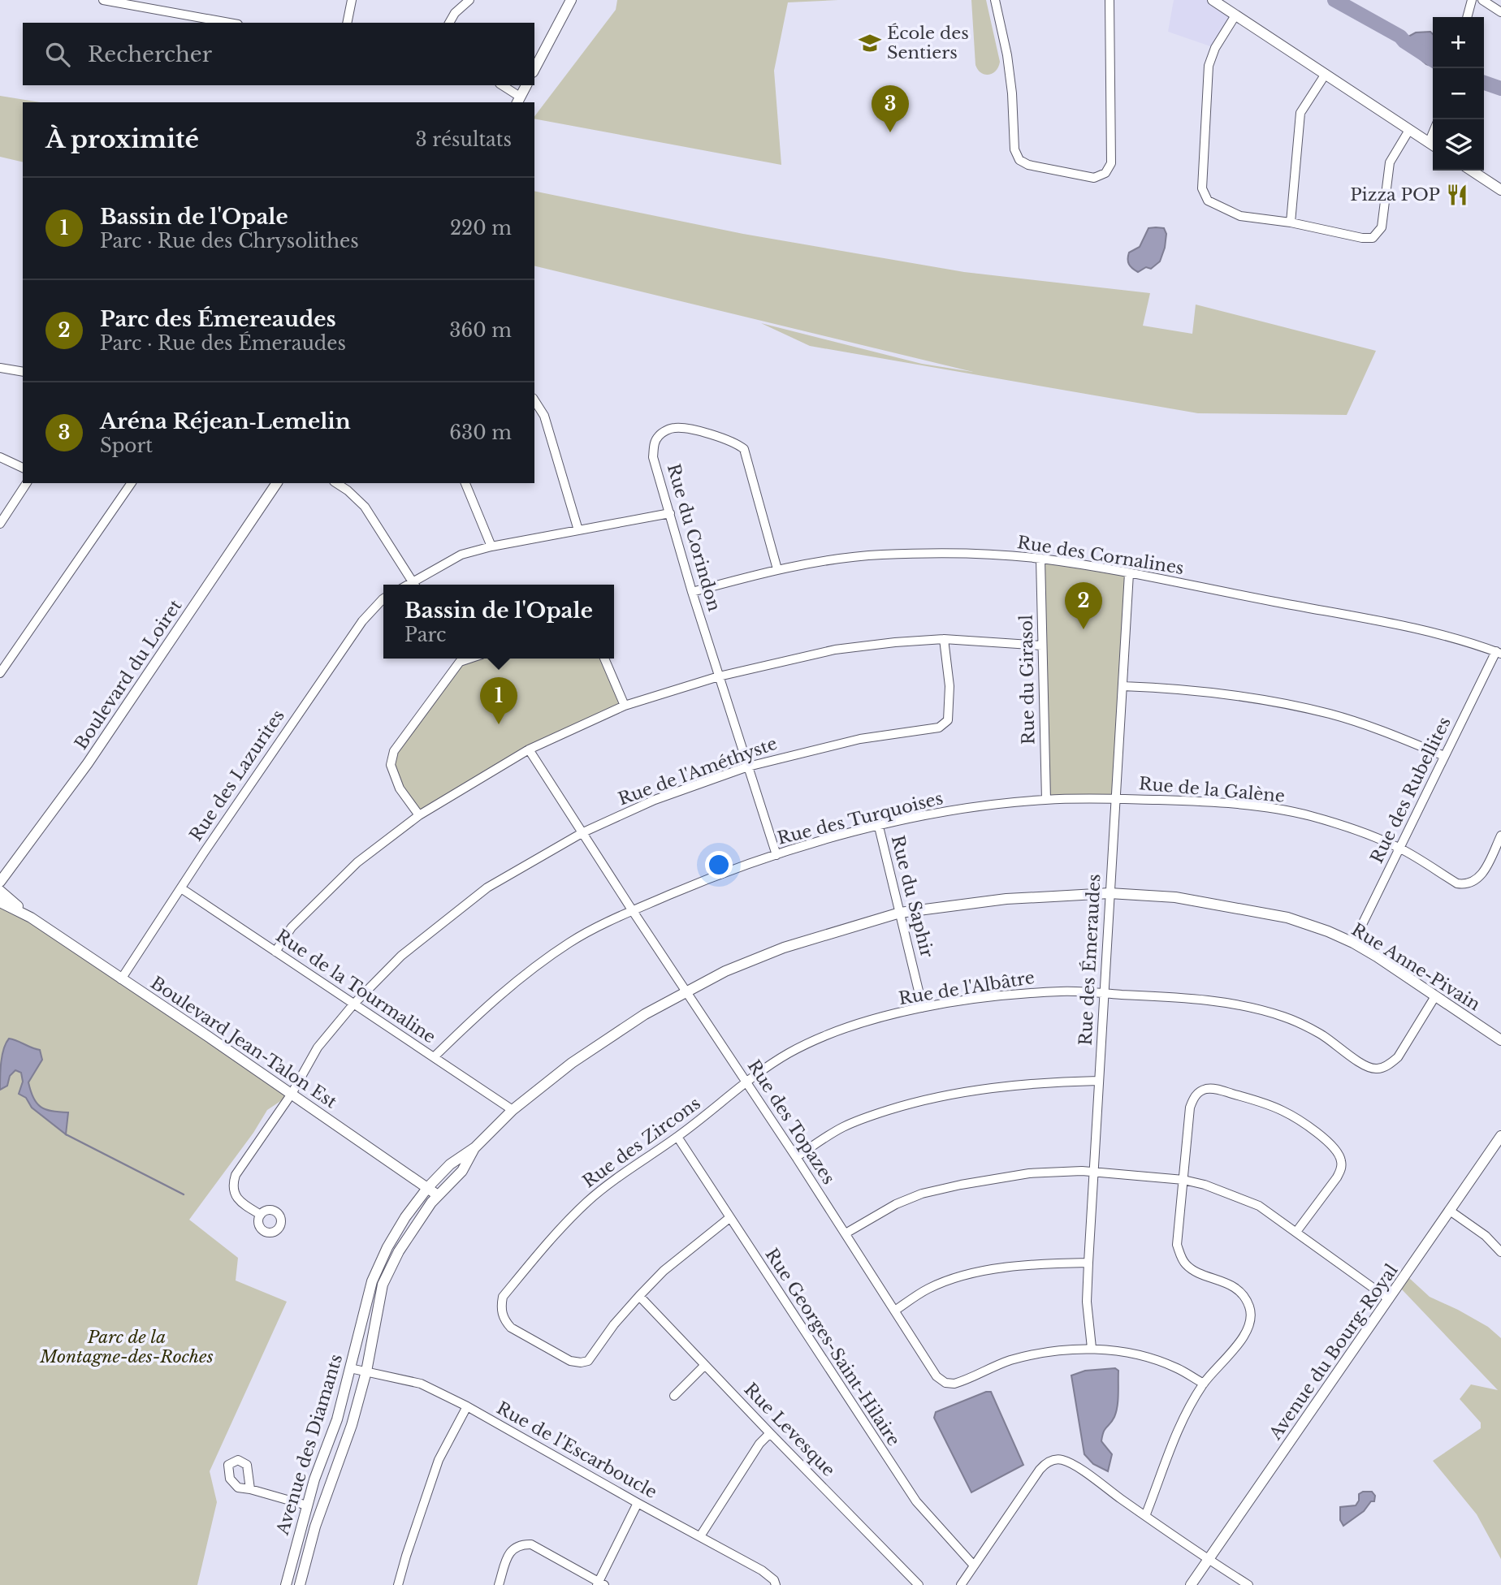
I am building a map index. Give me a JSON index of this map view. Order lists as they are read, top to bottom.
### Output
{
  "streets": {
    "street": [
      "Rue du Corindon",
      "Rue des Cornalines",
      "Boulevard du Loiret",
      "Rue du Girasol",
      "Rue de l'Améthyste",
      "Rue des Lazurites",
      "Rue de la Galène",
      "Rue des Rubellites",
      "Rue des Turquoises",
      "Rue du Saphir",
      "Rue des Émeraudes",
      "Rue Anne-Pivain",
      "Rue de la Tourmaline",
      "Rue de l'Albâtre",
      "Boulevard Jean-Talon Est",
      "Rue des Topazes",
      "Rue des Zircons",
      "Rue Georges-Saint-Hilaire",
      "Avenue du Bourg-Royal",
      "Rue Levesque",
      "Avenue des Diamants",
      "Rue de l'Escarboucle"
    ]
  },
  "crossings": [
    ["Rue du Corindon", "Rue des Cornalines"],
    ["Rue du Corindon", "Rue de l'Améthyste"],
    ["Rue du Corindon", "Rue des Turquoises"],
    ["Rue des Cornalines", "Rue du Girasol"],
    ["Rue des Cornalines", "Rue des Rubellites"],
    ["Rue des Cornalines", "Rue des Émeraudes"],
    ["Rue du Girasol", "Rue des Turquoises"],
    ["Rue de l'Améthyste", "Rue de la Tourmaline"],
    ["Rue de l'Améthyste", "Boulevard Jean-Talon Est"],
    ["Rue de l'Améthyste", "Rue des Topazes"],
    ["Rue des Lazurites", "Rue de la Tourmaline"],
    ["Rue des Lazurites", "Boulevard Jean-Talon Est"],
    ["Rue de la Galène", "Rue des Rubellites"],
    ["Rue de la Galène", "Rue des Turquoises"],
    ["Rue de la Galène", "Rue des Émeraudes"],
    ["Rue des Rubellites", "Rue Anne-Pivain"],
    ["Rue des Turquoises", "Rue du Saphir"],
    ["Rue des Turquoises", "Rue des Émeraudes"],
    ["Rue des Turquoises", "Rue de la Tourmaline"],
    ["Rue des Turquoises", "Rue des Topazes"],
    ["Rue du Saphir", "Rue de l'Albâtre"],
    ["Rue du Saphir", "Avenue des Diamants"],
    ["Rue des Émeraudes", "Rue Anne-Pivain"],
    ["Rue des Émeraudes", "Rue de l'Albâtre"],
    ["Rue des Émeraudes", "Rue des Topazes"],
    ["Rue des Émeraudes", "Avenue des Diamants"],
    ["Rue Anne-Pivain", "Rue de l'Albâtre"],
    ["Rue Anne-Pivain", "Avenue des Diamants"],
    ["Rue de la Tourmaline", "Avenue des Diamants"],
    ["Rue de l'Albâtre", "Rue des Topazes"],
    ["Rue de l'Albâtre", "Rue des Zircons"],
    ["Boulevard Jean-Talon Est", "Avenue des Diamants"],
    ["Rue des Topazes", "Rue des Zircons"],
    ["Rue des Topazes", "Avenue des Diamants"],
    ["Rue des Zircons", "Rue Georges-Saint-Hilaire"],
    ["Rue des Zircons", "Rue Levesque"],
    ["Avenue des Diamants", "Rue de l'Escarboucle"]
  ],
  "parks": ["Parc de la Montagne-des-Roches"],
  "places": {
    "school or university": ["École des Sentiers"],
    "restaurant": ["Pizza POP"]
  },
  "page": {
    "map_buttons": ["+", "−"],
    "search": "Rechercher",
    "pins": ["3", "2", "1"],
    "heading": ["À proximité", "3 résultats"],
    "list": [
      {
        "mark": "1",
        "name": "Bassin de l'Opale",
        "note": "Parc · Rue des Chrysolithes",
        "value": "220 m"
      },
      {
        "mark": "2",
        "name": "Parc des Émereaudes",
        "note": "Parc · Rue des Émeraudes",
        "value": "360 m"
      },
      {
        "mark": "3",
        "name": "Aréna Réjean‑Lemelin",
        "note": "Sport",
        "value": "630 m"
      }
    ],
    "popup": ["Bassin de l'Opale", "Parc"]
  }
}
